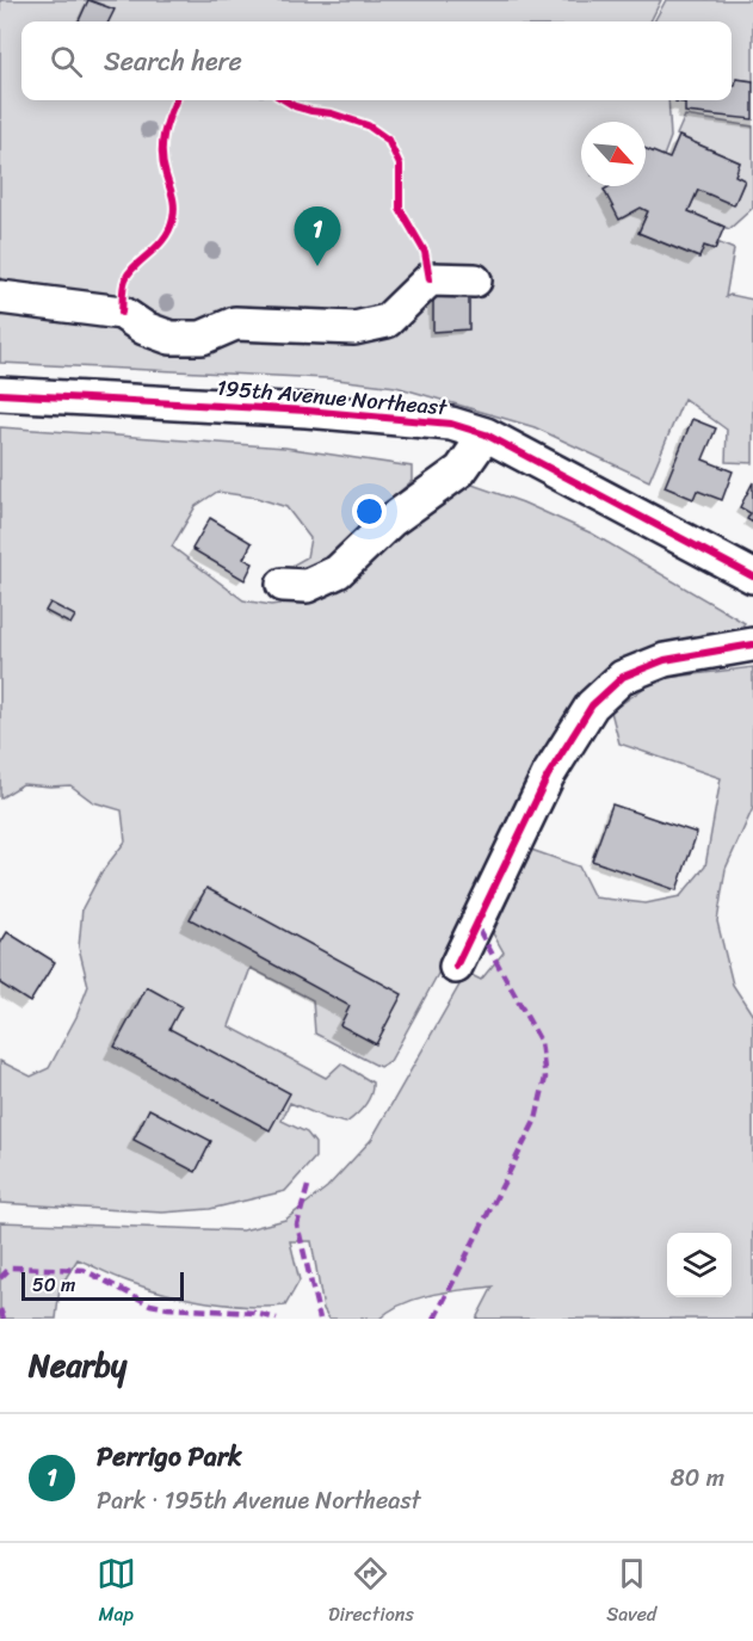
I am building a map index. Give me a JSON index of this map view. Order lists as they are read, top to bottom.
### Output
{
  "streets": {
    "street": ["195th Avenue Northeast"]
  },
  "scale_bar": "50 m",
  "north": "bottom right",
  "page": {
    "search": "Search here",
    "pins": "1",
    "scale": "50 m",
    "heading": "Nearby",
    "list": [
      {
        "mark": "1",
        "name": "Perrigo Park",
        "note": "Park · 195th Avenue Northeast",
        "value": "80 m"
      }
    ],
    "nav": ["Map", "Directions", "Saved"]
  }
}
